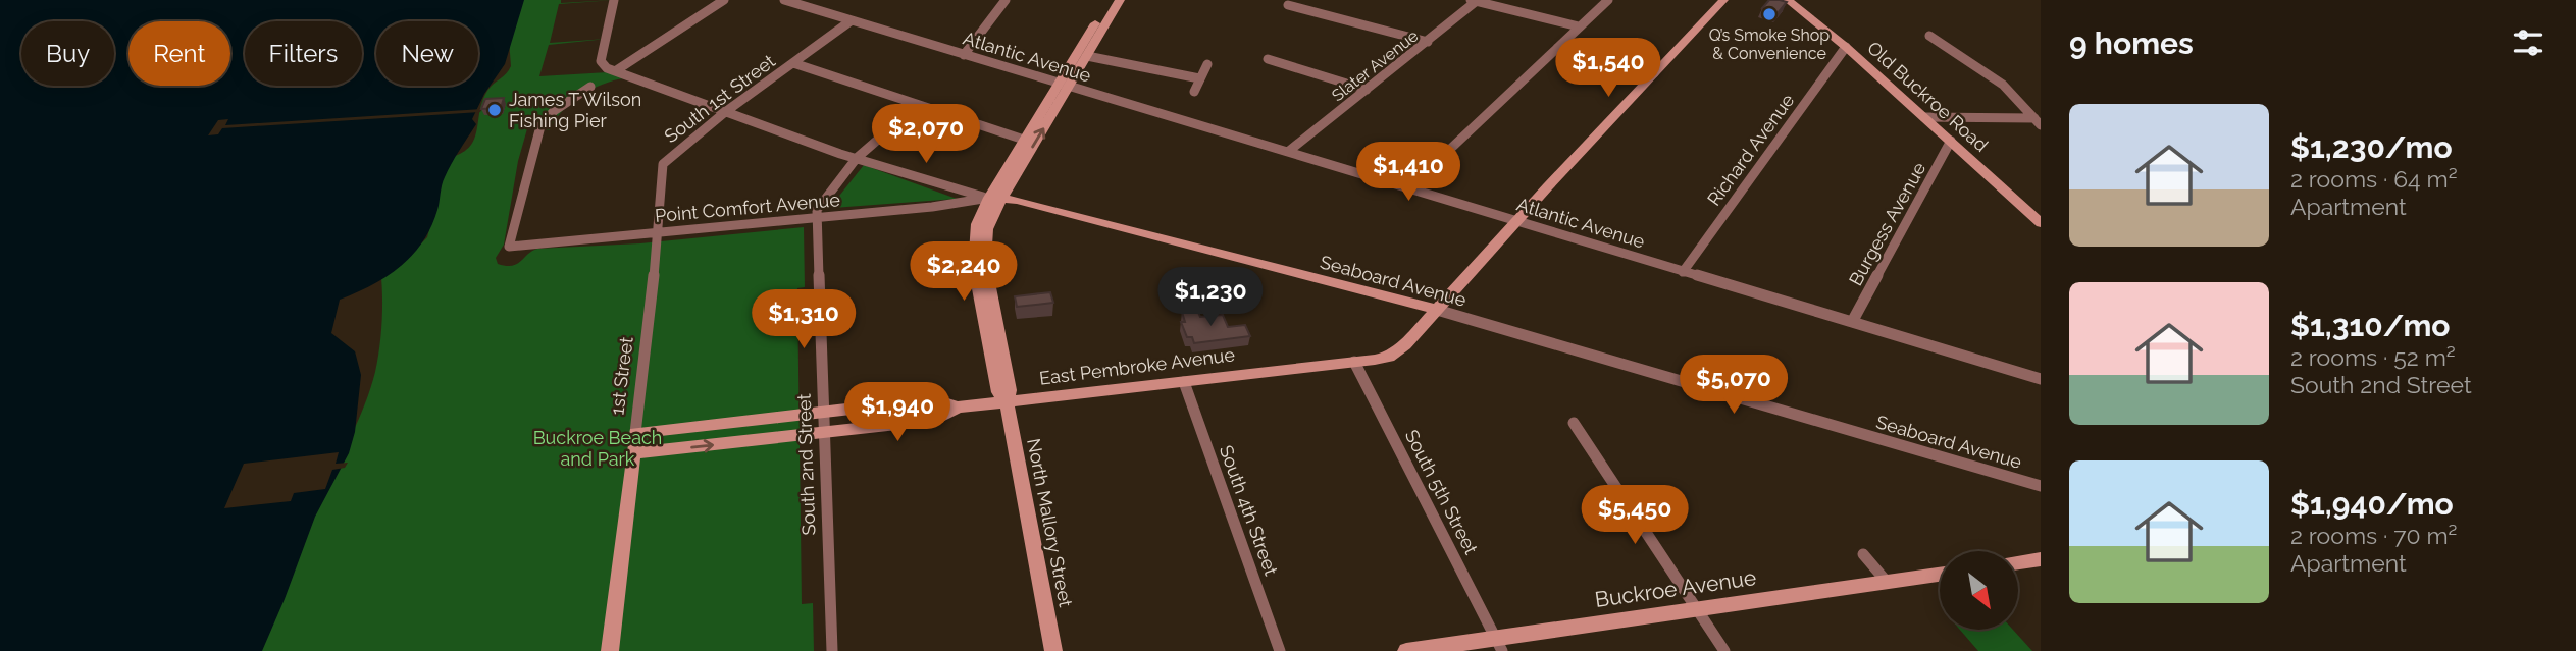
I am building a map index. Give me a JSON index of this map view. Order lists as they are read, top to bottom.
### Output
{
  "streets": {
    "main road": [
      "Old Buckroe Road",
      "Seaboard Avenue",
      "East Pembroke Avenue",
      "1st Street",
      "North Mallory Street",
      "Buckroe Avenue"
    ],
    "street": [
      "Atlantic Avenue",
      "Slater Avenue",
      "South 1st Street",
      "Richard Avenue",
      "Point Comfort Avenue",
      "Burgess Avenue",
      "South 2nd Street",
      "South 5th Street",
      "South 4th Street"
    ]
  },
  "crossings": [
    ["Atlantic Avenue", "Slater Avenue"],
    ["Atlantic Avenue", "South 1st Street"],
    ["Atlantic Avenue", "Richard Avenue"],
    ["Atlantic Avenue", "Burgess Avenue"],
    ["Atlantic Avenue", "East Pembroke Avenue"],
    ["Atlantic Avenue", "North Mallory Street"],
    ["Old Buckroe Road", "Richard Avenue"],
    ["Old Buckroe Road", "Burgess Avenue"],
    ["South 1st Street", "Point Comfort Avenue"],
    ["South 1st Street", "Seaboard Avenue"],
    ["South 1st Street", "1st Street"],
    ["Point Comfort Avenue", "Seaboard Avenue"],
    ["Point Comfort Avenue", "1st Street"],
    ["Point Comfort Avenue", "South 2nd Street"],
    ["Point Comfort Avenue", "North Mallory Street"],
    ["Seaboard Avenue", "East Pembroke Avenue"],
    ["Seaboard Avenue", "North Mallory Street"],
    ["East Pembroke Avenue", "1st Street"],
    ["East Pembroke Avenue", "South 2nd Street"],
    ["East Pembroke Avenue", "South 5th Street"],
    ["East Pembroke Avenue", "South 4th Street"],
    ["East Pembroke Avenue", "North Mallory Street"],
    ["South 5th Street", "Buckroe Avenue"]
  ],
  "parks": ["Buckroe Beach and Park"],
  "places": ["Q’s Smoke Shop & Convenience", "James T Wilson Fishing Pier"],
  "north": "bottom right",
  "page": {
    "heading": "9 homes",
    "chip": [
      "Buy",
      "Rent",
      "Filters",
      "New"
    ],
    "price": [
      "$1,540",
      "$2,070",
      "$1,410",
      "$2,240",
      "$1,230",
      "$1,310",
      "$5,070",
      "$1,940",
      "$5,450"
    ],
    "list": [
      {
        "name": "$1,230/mo",
        "note": "2 rooms · 64 m² · Apartment"
      },
      {
        "name": "$1,310/mo",
        "note": "2 rooms · 52 m² · South 2nd Street"
      },
      {
        "name": "$1,940/mo",
        "note": "2 rooms · 70 m² · Apartment"
      }
    ]
  }
}
